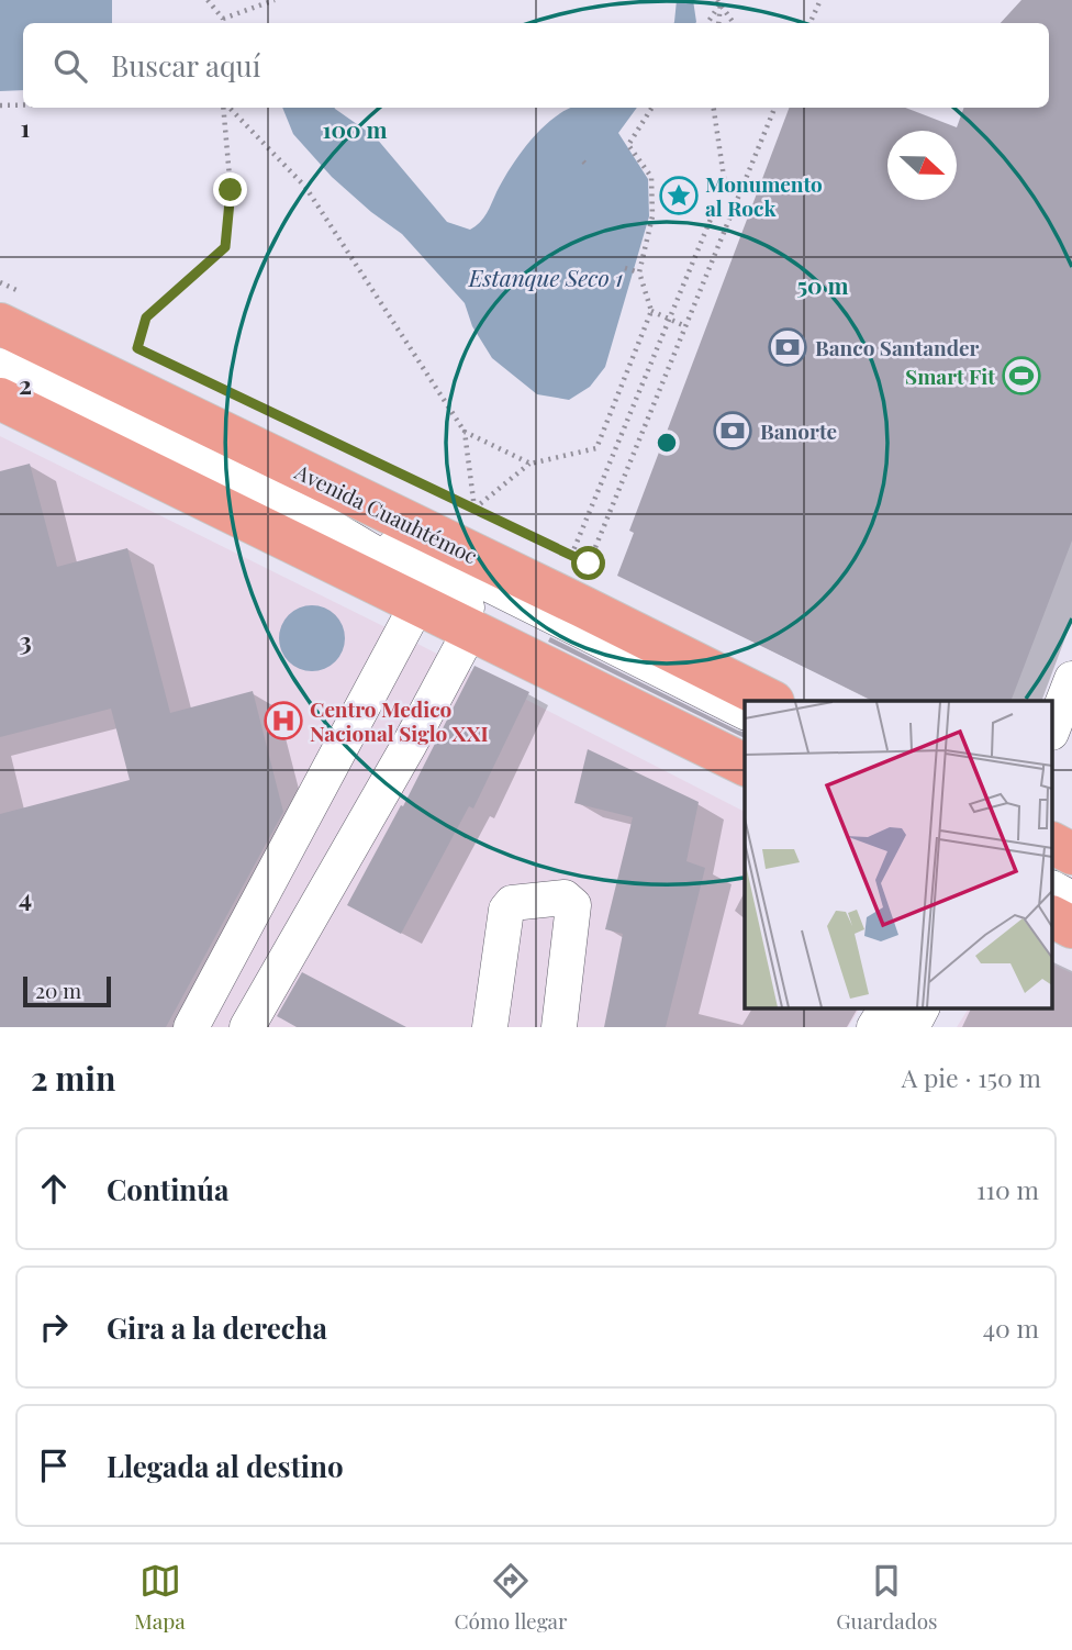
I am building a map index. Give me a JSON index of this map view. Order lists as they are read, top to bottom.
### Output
{
  "streets": {
    "main road": ["Avenida Cuauhtémoc"]
  },
  "water": ["Estanque Seco 1"],
  "places": {
    "place": ["Monumento al Rock"],
    "bank": ["Banco Santander", "Banorte"],
    "sports": ["Smart Fit"],
    "hospital": ["Centro Medico Nacional Siglo XXI"]
  },
  "scale_bar": "20 m",
  "north": "right",
  "page": {
    "search": "Buscar aquí",
    "scale": "20 m",
    "heading": ["2 min", "A pie · 150 m"],
    "list": [
      ["Continúa", "110 m"],
      ["Gira a la derecha", "40 m"],
      "Llegada al destino"
    ],
    "nav": ["Mapa", "Cómo llegar", "Guardados"]
  },
  "grid": {
    "rows": [
      "1",
      "2",
      "3",
      "4"
    ]
  },
  "rings": ["100 m", "50 m"]
}
